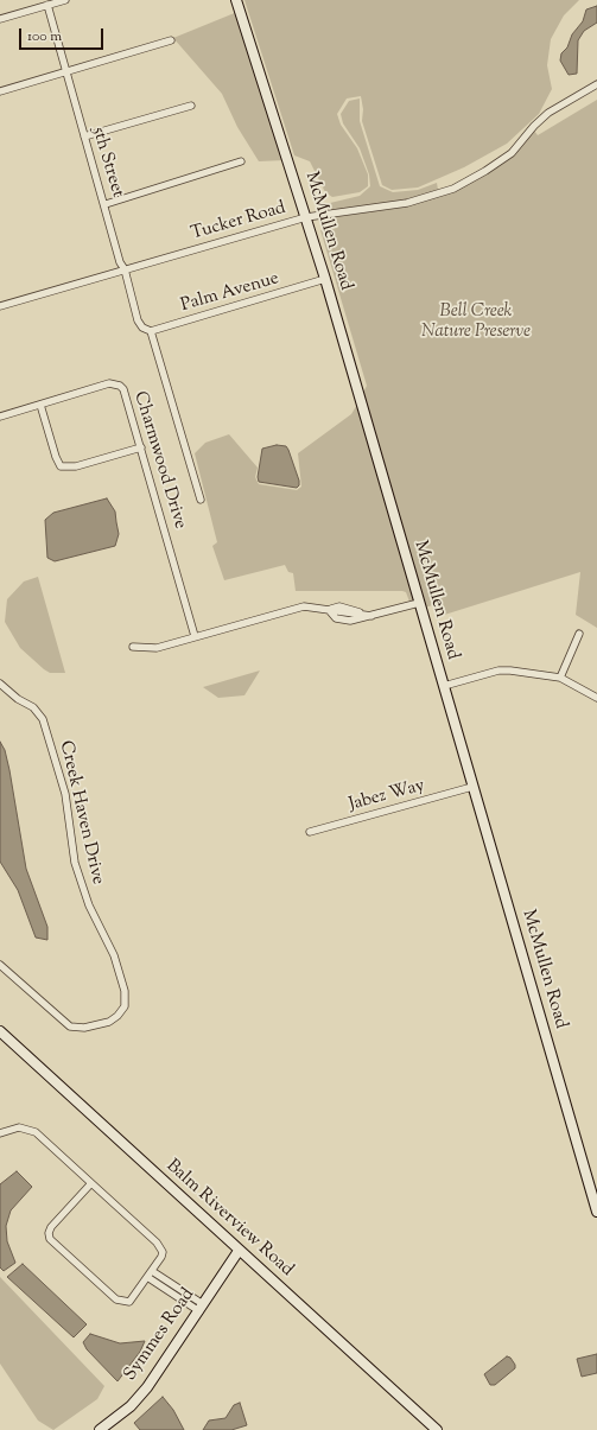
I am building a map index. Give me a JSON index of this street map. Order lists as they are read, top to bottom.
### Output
{
  "streets": {
    "street": [
      "5th Street",
      "Tucker Road",
      "McMullen Road",
      "Palm Avenue",
      "Charmwood Drive",
      "Jabez Way",
      "Creek Haven Drive",
      "Balm Riverview Road",
      "Symmes Road"
    ]
  },
  "crossings": [
    ["5th Street", "Tucker Road"],
    ["5th Street", "Palm Avenue"],
    ["Tucker Road", "McMullen Road"],
    ["McMullen Road", "Palm Avenue"],
    ["McMullen Road", "Jabez Way"],
    ["Balm Riverview Road", "Symmes Road"]
  ],
  "parks": ["Bell Creek Nature Preserve"],
  "scale_bar": "100 m"
}
